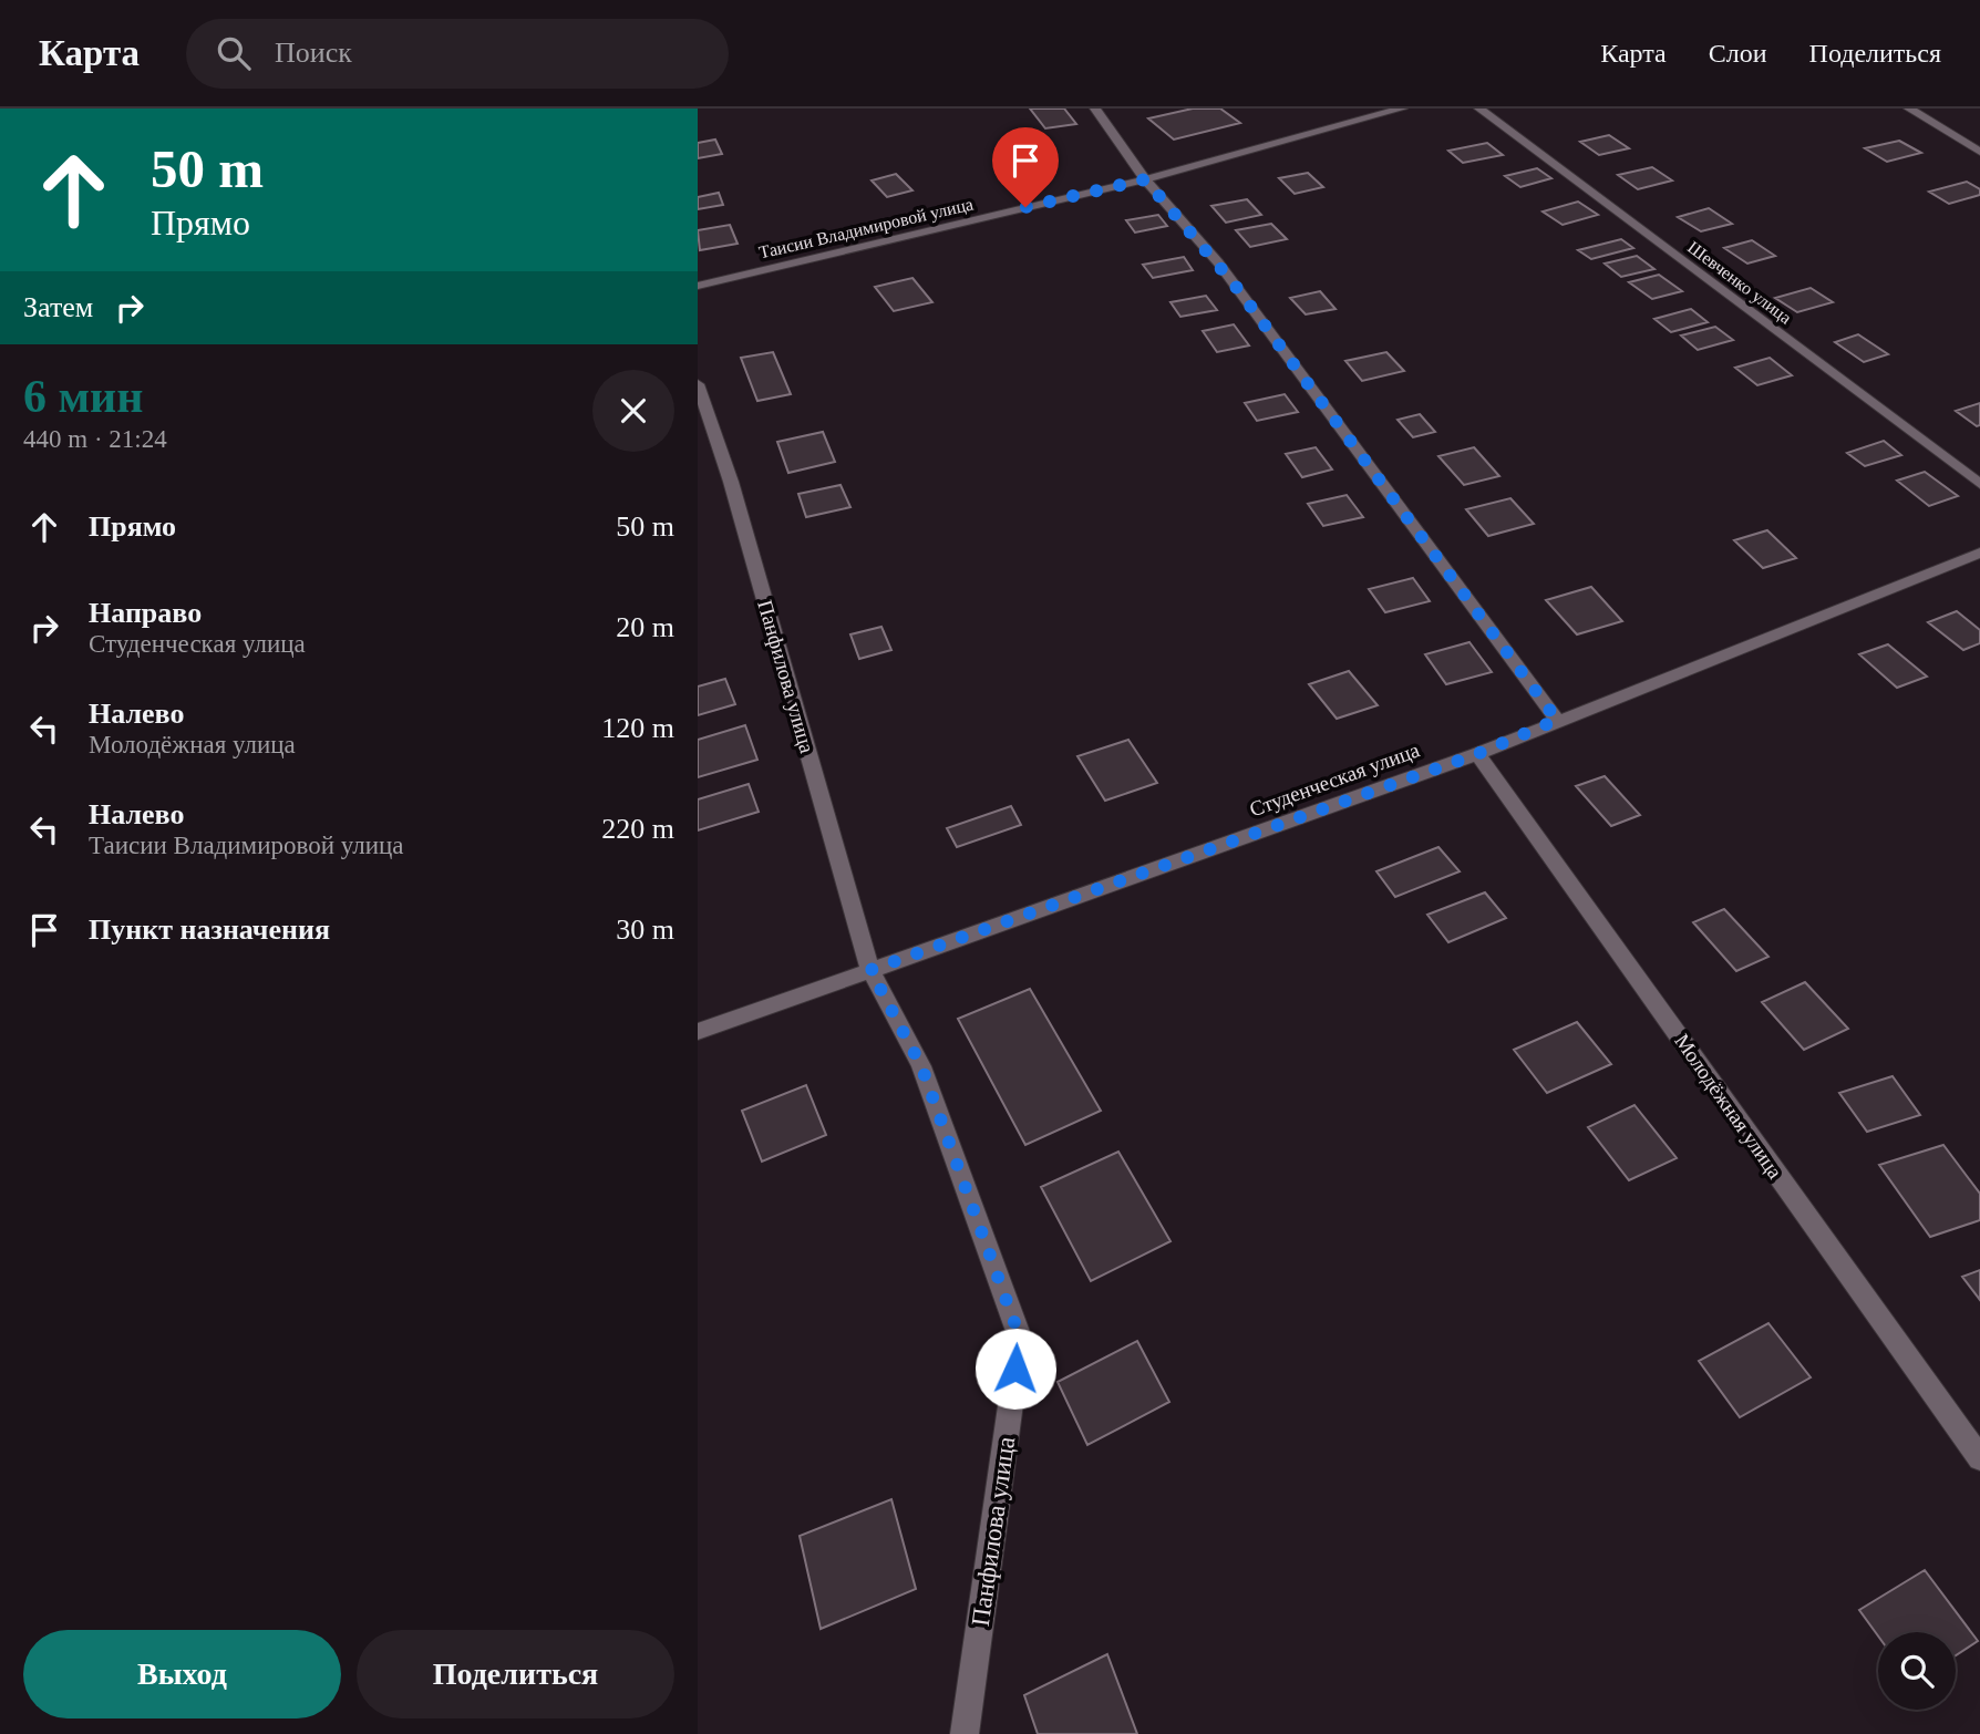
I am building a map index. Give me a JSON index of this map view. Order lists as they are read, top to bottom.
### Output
{
  "streets": {
    "street": [
      "Таисии Владимировой улица",
      "Шевченко улица",
      "Панфилова улица",
      "Студенческая улица",
      "Молодёжная улица"
    ]
  },
  "crossings": [
    ["Панфилова улица", "Студенческая улица"],
    ["Студенческая улица", "Молодёжная улица"]
  ],
  "page": {
    "header": "Карта",
    "search": "Поиск",
    "nav": ["Карта", "Слои", "Поделиться"],
    "turn": ["50 m", "Прямо"],
    "then": "Затем",
    "heading": ["6 мин", "440 m · 21:24"],
    "list": [
      {
        "name": "Прямо",
        "value": "50 m"
      },
      {
        "name": "Направо",
        "note": "Студенческая улица",
        "value": "20 m"
      },
      {
        "name": "Налево",
        "note": "Молодёжная улица",
        "value": "120 m"
      },
      {
        "name": "Налево",
        "note": "Таисии Владимировой улица",
        "value": "220 m"
      },
      {
        "name": "Пункт назначения",
        "value": "30 m"
      }
    ],
    "buttons": ["Выход", "Поделиться"]
  }
}
